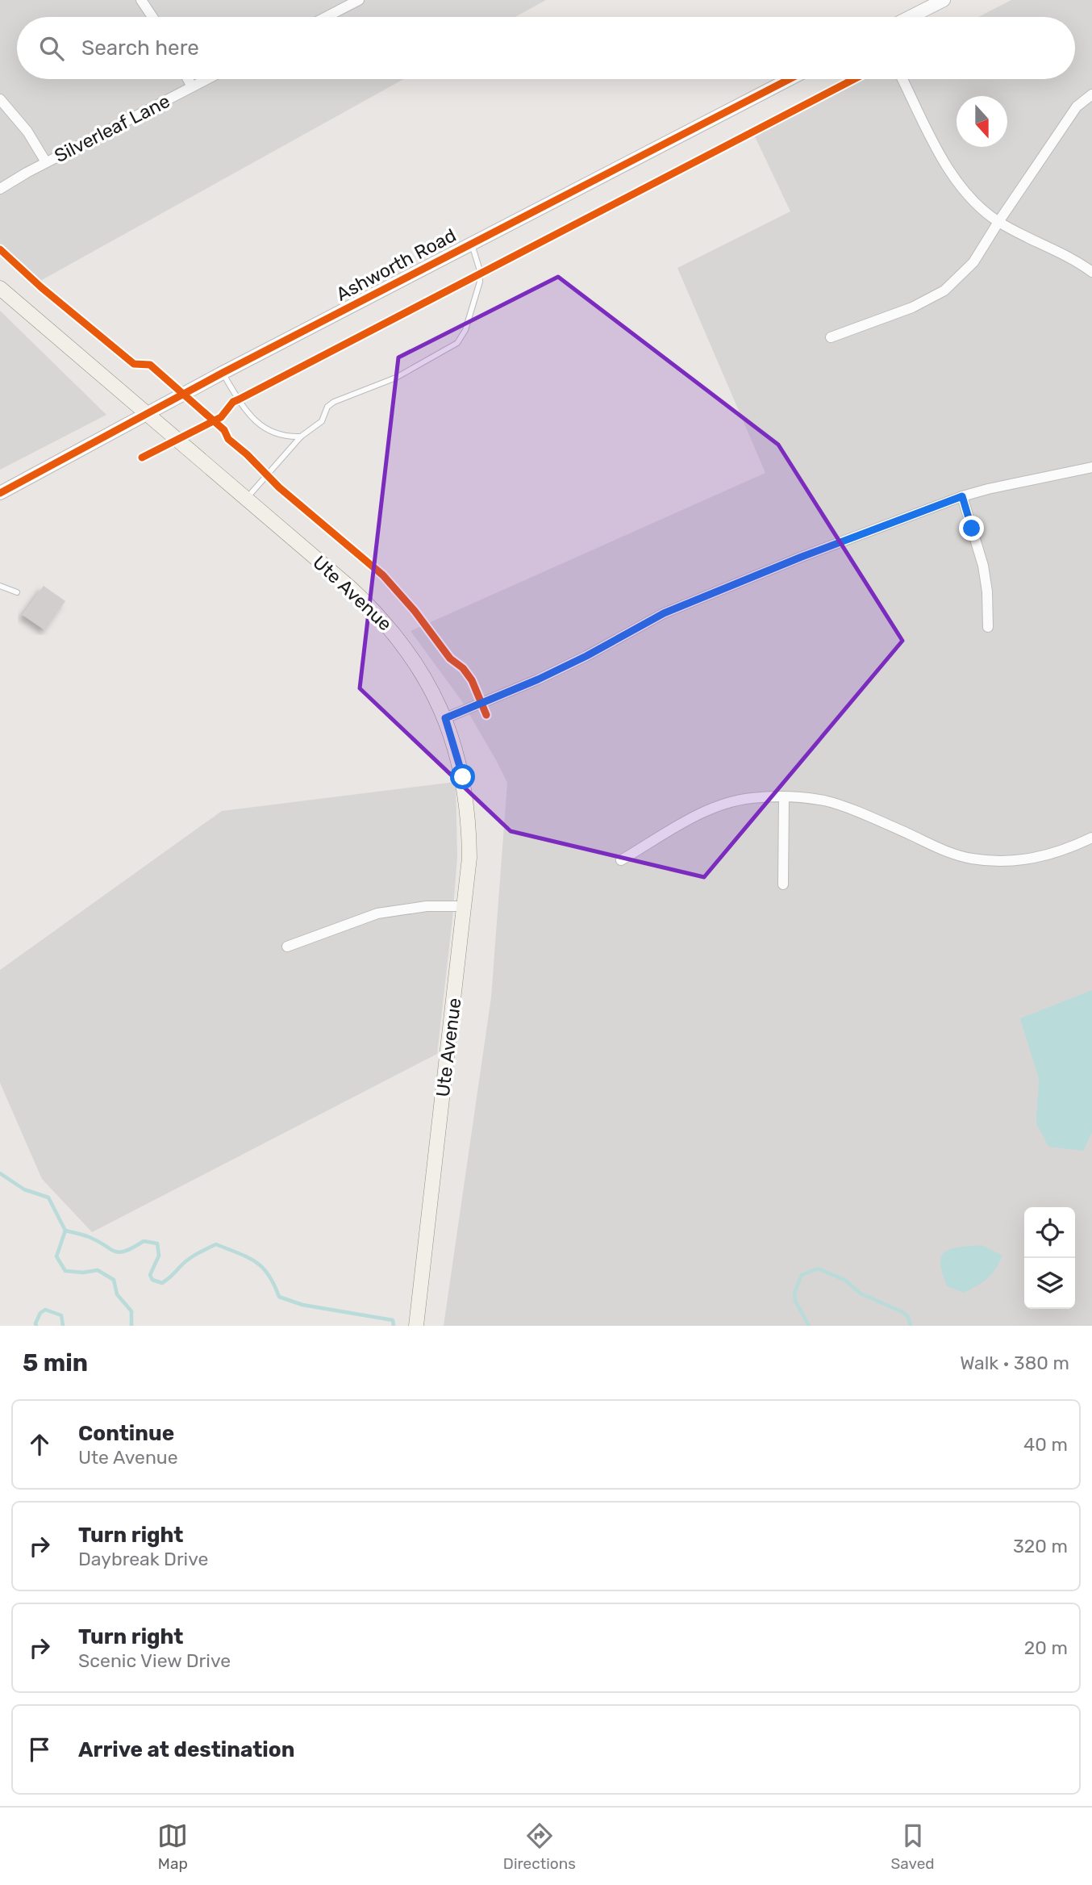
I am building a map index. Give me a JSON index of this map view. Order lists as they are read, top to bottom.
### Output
{
  "streets": {
    "main road": ["Ute Avenue"],
    "street": ["Silverleaf Lane", "Ashworth Road"]
  },
  "crossings": [
    ["Ashworth Road", "Ute Avenue"]
  ],
  "north": "bottom",
  "page": {
    "search": "Search here",
    "heading": ["5 min", "Walk · 380 m"],
    "list": [
      ["Continue", "Ute Avenue", "40 m"],
      ["Turn right", "Daybreak Drive", "320 m"],
      ["Turn right", "Scenic View Drive", "20 m"],
      "Arrive at destination"
    ],
    "nav": ["Map", "Directions", "Saved"]
  }
}
